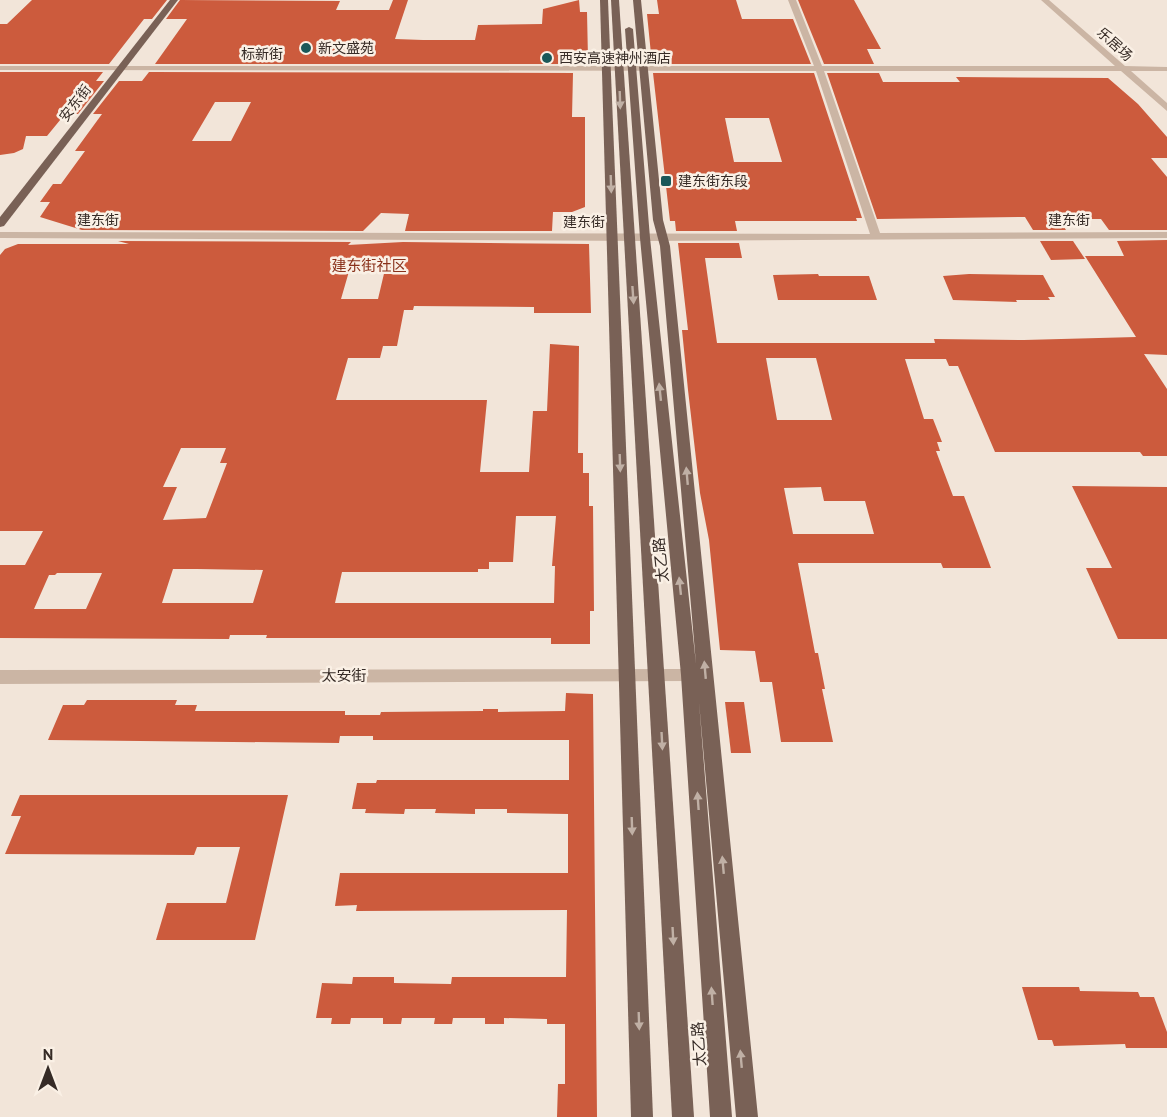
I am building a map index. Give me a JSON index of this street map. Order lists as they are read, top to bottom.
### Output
{
  "streets": {
    "main road": ["安东街", "太乙路"],
    "street": [
      "乐居场",
      "标新街",
      "建东街",
      "太安街"
    ]
  },
  "crossings": [
    ["乐居场", "标新街"],
    ["标新街", "安东街"],
    ["标新街", "太乙路"],
    ["建东街", "太乙路"],
    ["太乙路", "太安街"]
  ],
  "districts": ["建东街社区"],
  "places": {
    "other": ["新文盛苑", "西安高速神州酒店"],
    "transit": ["建东街东段"]
  },
  "north": "top"
}
